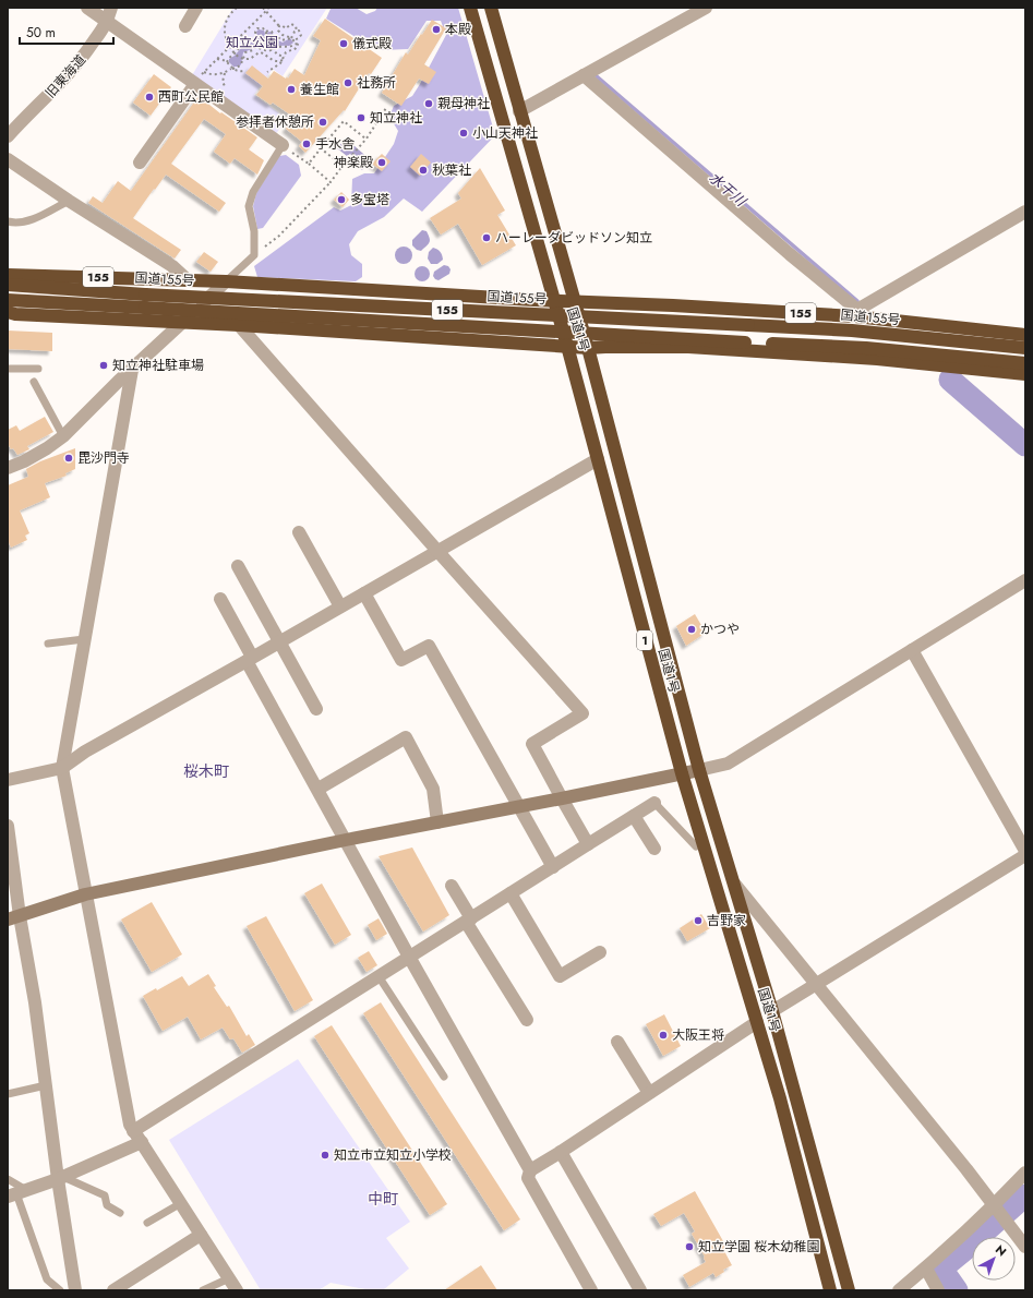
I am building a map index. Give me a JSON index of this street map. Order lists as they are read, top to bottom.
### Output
{
  "streets": {
    "highway": [
      "155",
      "国道155号",
      "国道1号",
      "1"
    ],
    "street": ["旧東海道"]
  },
  "crossings": [
    ["155", "国道1号"]
  ],
  "districts": ["桜木町", "中町"],
  "water": ["水干川"],
  "parks": ["知立公園"],
  "places": [
    "本殿",
    "儀式殿",
    "社務所",
    "養生館",
    "西町公民館",
    "親母神社",
    "知立神社",
    "参拝者休憩所",
    "小山天神社",
    "手水舎",
    "神楽殿",
    "秋葉社",
    "多宝塔",
    "ハーレーダビッドソン知立",
    "知立神社駐車場",
    "毘沙門寺",
    "かつや",
    "吉野家",
    "大阪王将",
    "知立市立知立小学校",
    "知立学園 桜木幼稚園"
  ],
  "scale_bar": "50 m",
  "north": "top right"
}
